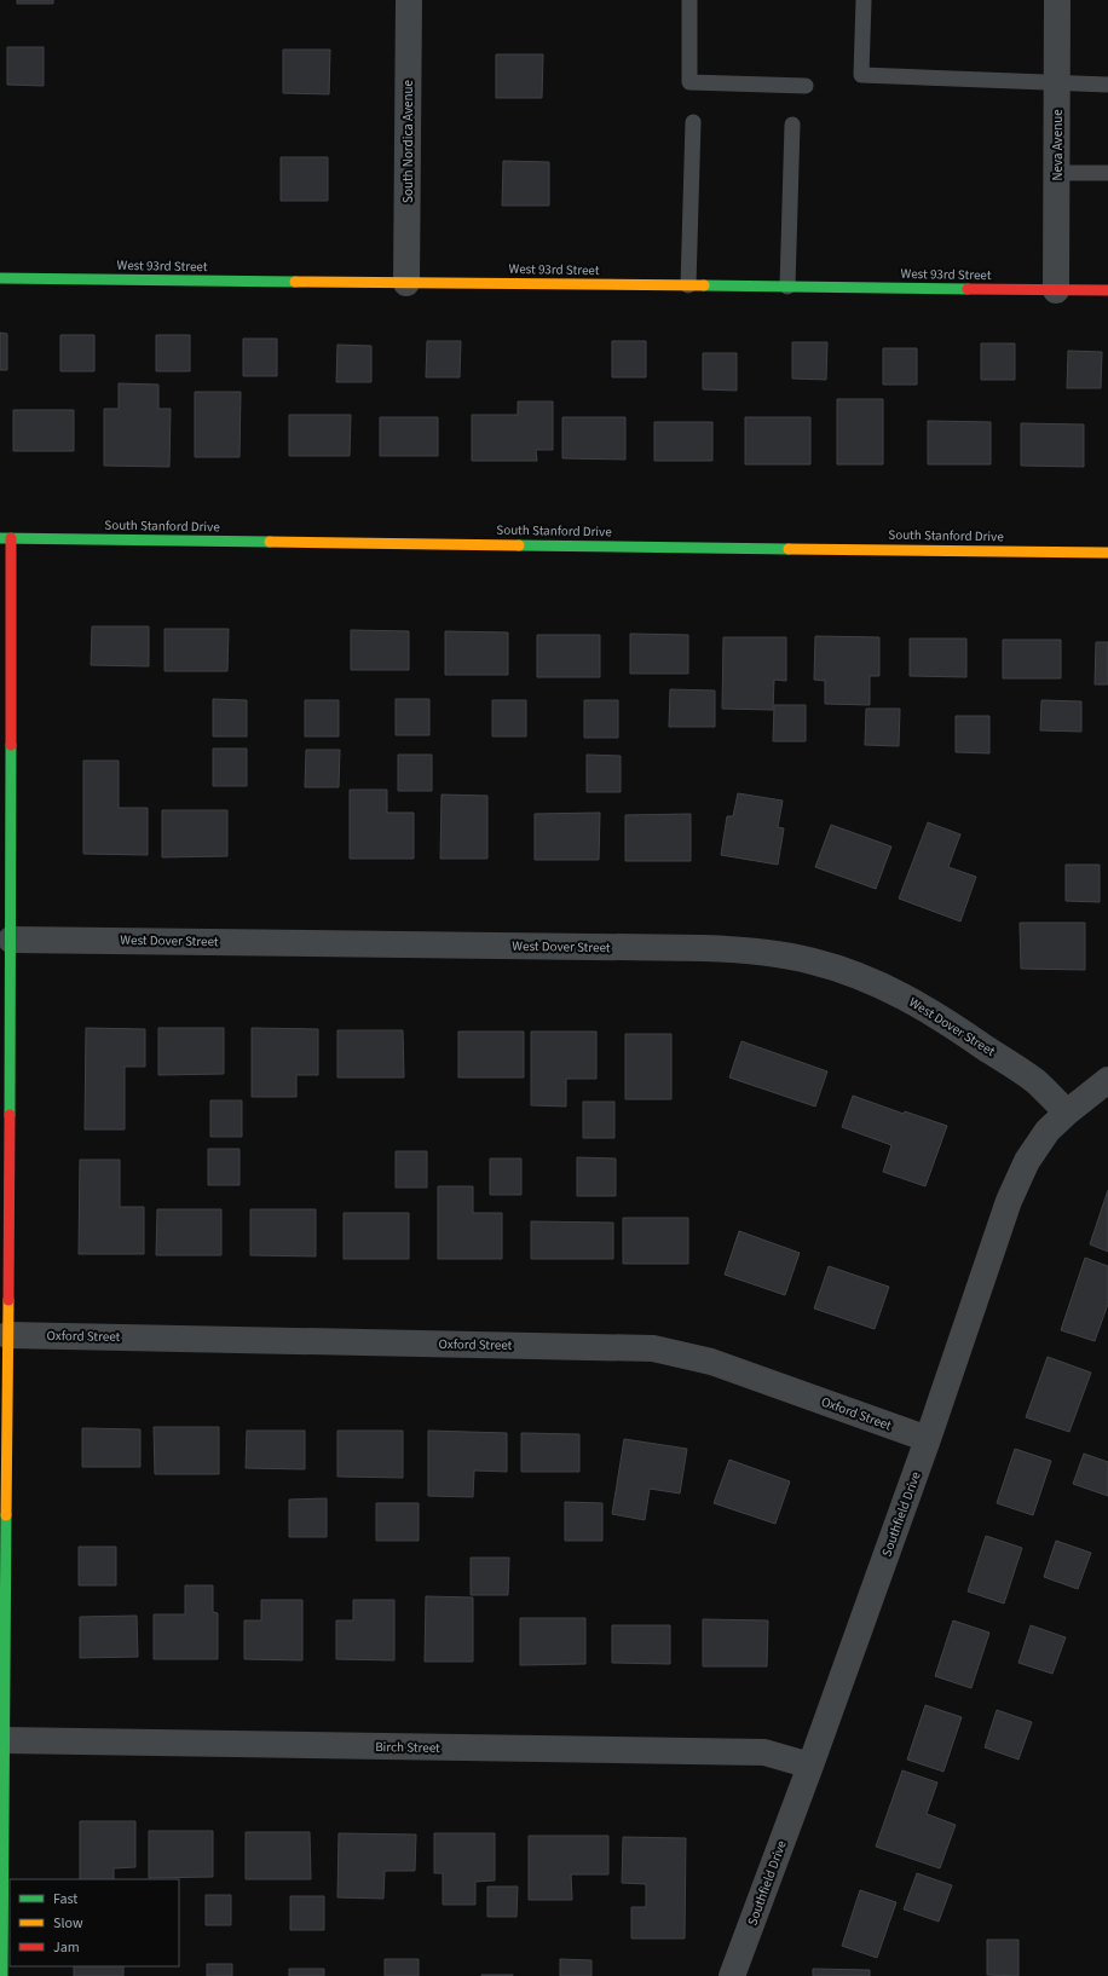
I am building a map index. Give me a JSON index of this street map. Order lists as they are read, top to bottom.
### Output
{
  "streets": {
    "street": [
      "South Nordica Avenue",
      "Neva Avenue",
      "West 93rd Street",
      "South Stanford Drive",
      "West Dover Street",
      "Oxford Street",
      "Southfield Drive",
      "Birch Street"
    ]
  },
  "crossings": [
    ["South Nordica Avenue", "West 93rd Street"],
    ["Neva Avenue", "West 93rd Street"],
    ["West Dover Street", "Southfield Drive"],
    ["Oxford Street", "Southfield Drive"],
    ["Southfield Drive", "Birch Street"]
  ],
  "legend": ["Fast", "Slow", "Jam"]
}
